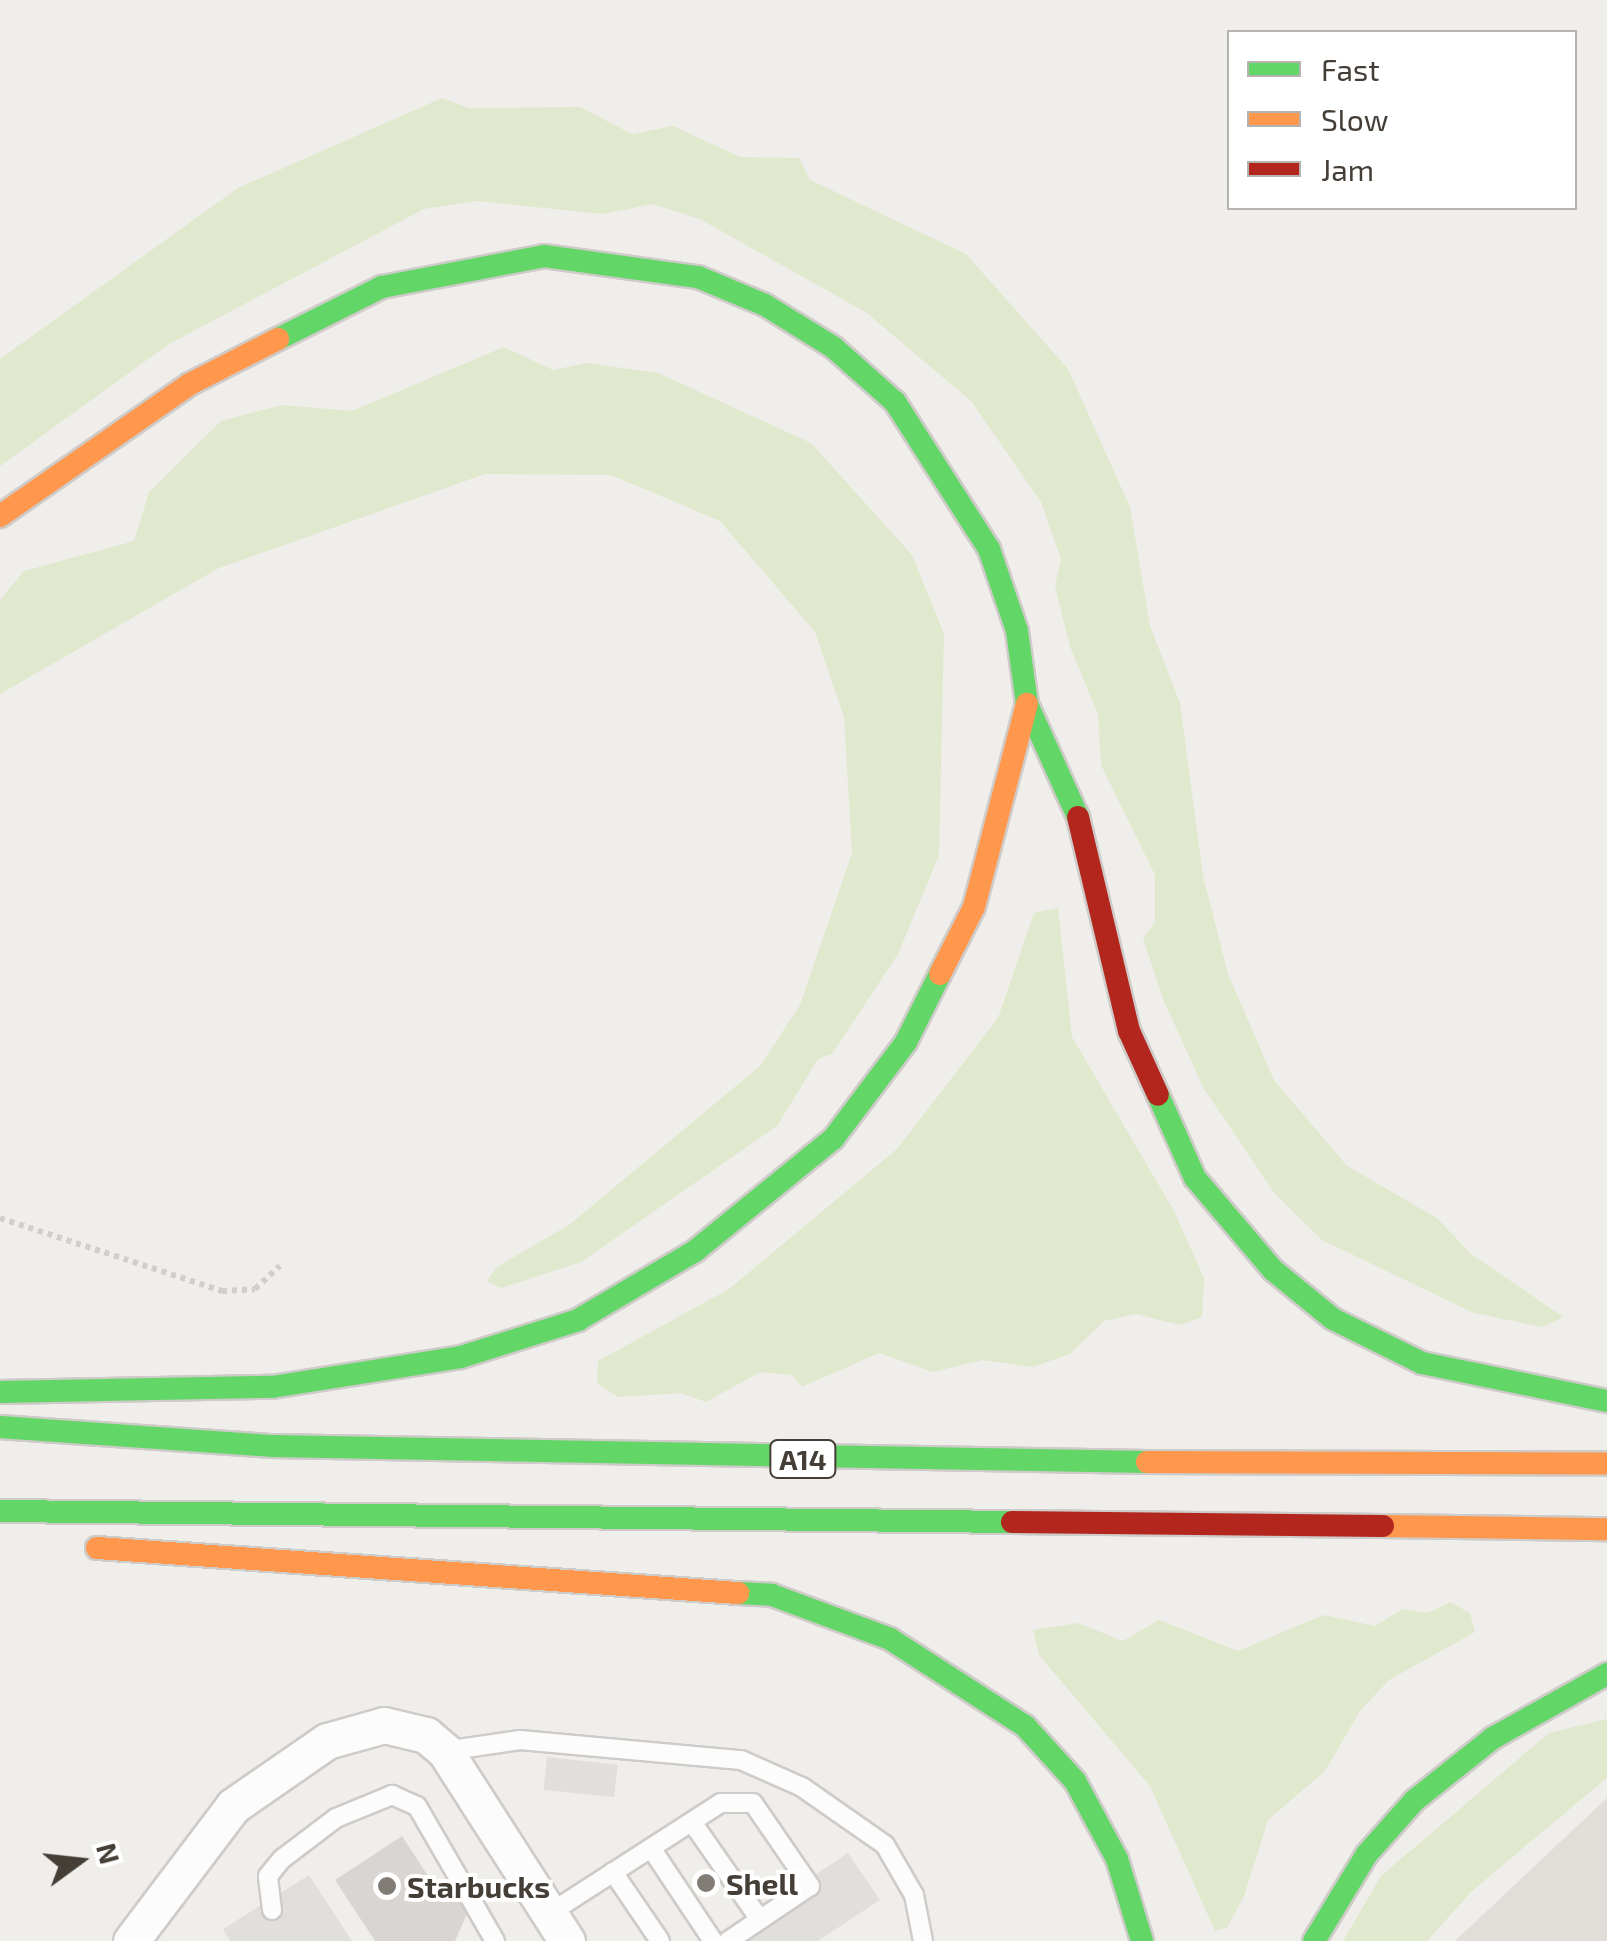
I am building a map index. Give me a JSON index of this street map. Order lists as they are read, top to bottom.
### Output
{
  "streets": {
    "highway": ["A14"]
  },
  "places": ["Shell", "Starbucks"],
  "legend": ["Fast", "Slow", "Jam"],
  "north": "right"
}
